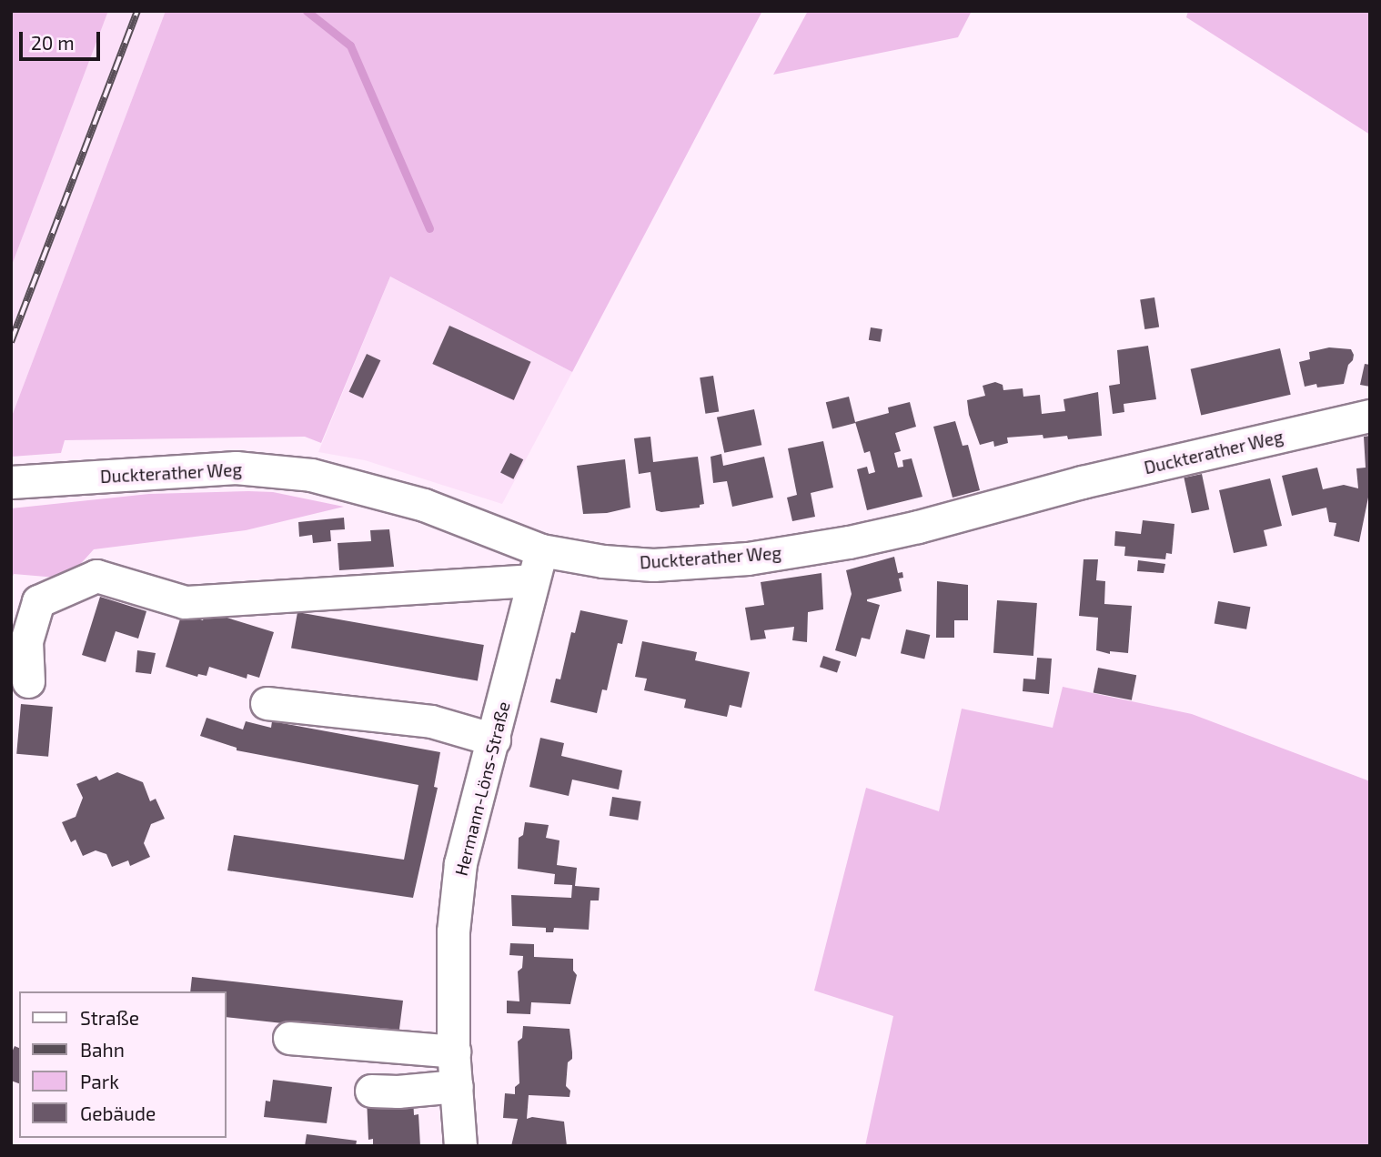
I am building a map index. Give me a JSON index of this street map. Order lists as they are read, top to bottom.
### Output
{
  "streets": {
    "street": ["Duckterather Weg", "Hermann-Löns-Straße"]
  },
  "crossings": [
    ["Duckterather Weg", "Hermann-Löns-Straße"]
  ],
  "legend": [
    "Straße",
    "Bahn",
    "Park",
    "Gebäude"
  ],
  "scale_bar": "20 m"
}
